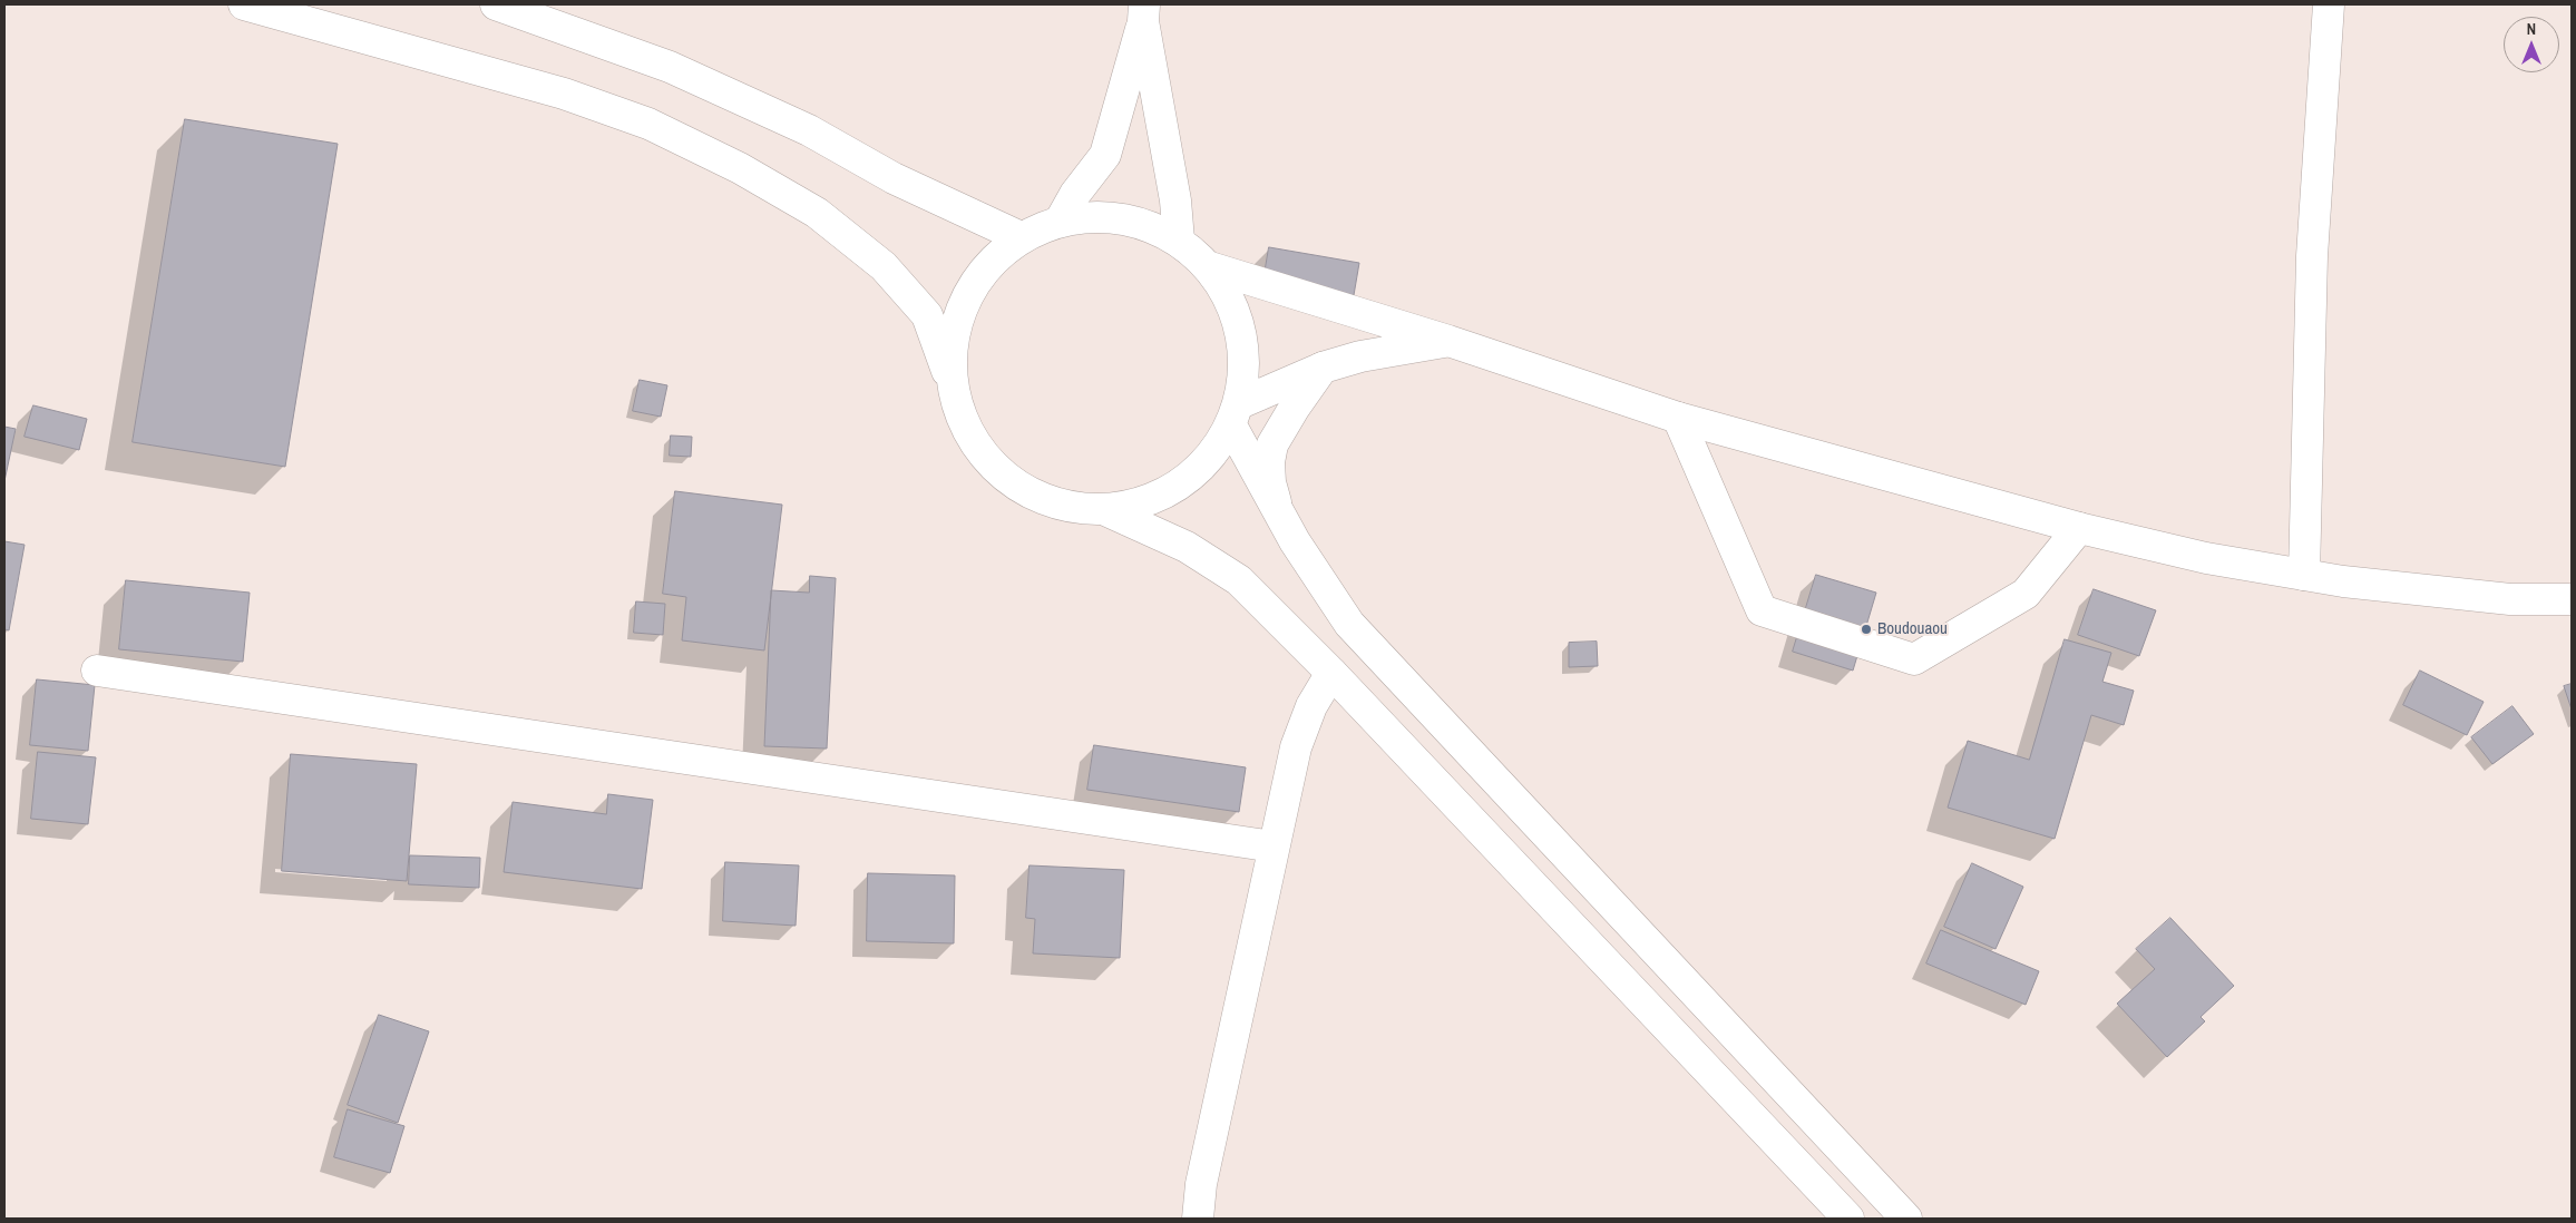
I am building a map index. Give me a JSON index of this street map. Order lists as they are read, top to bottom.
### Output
{
  "places": ["Boudouaou"],
  "north": "top"
}
